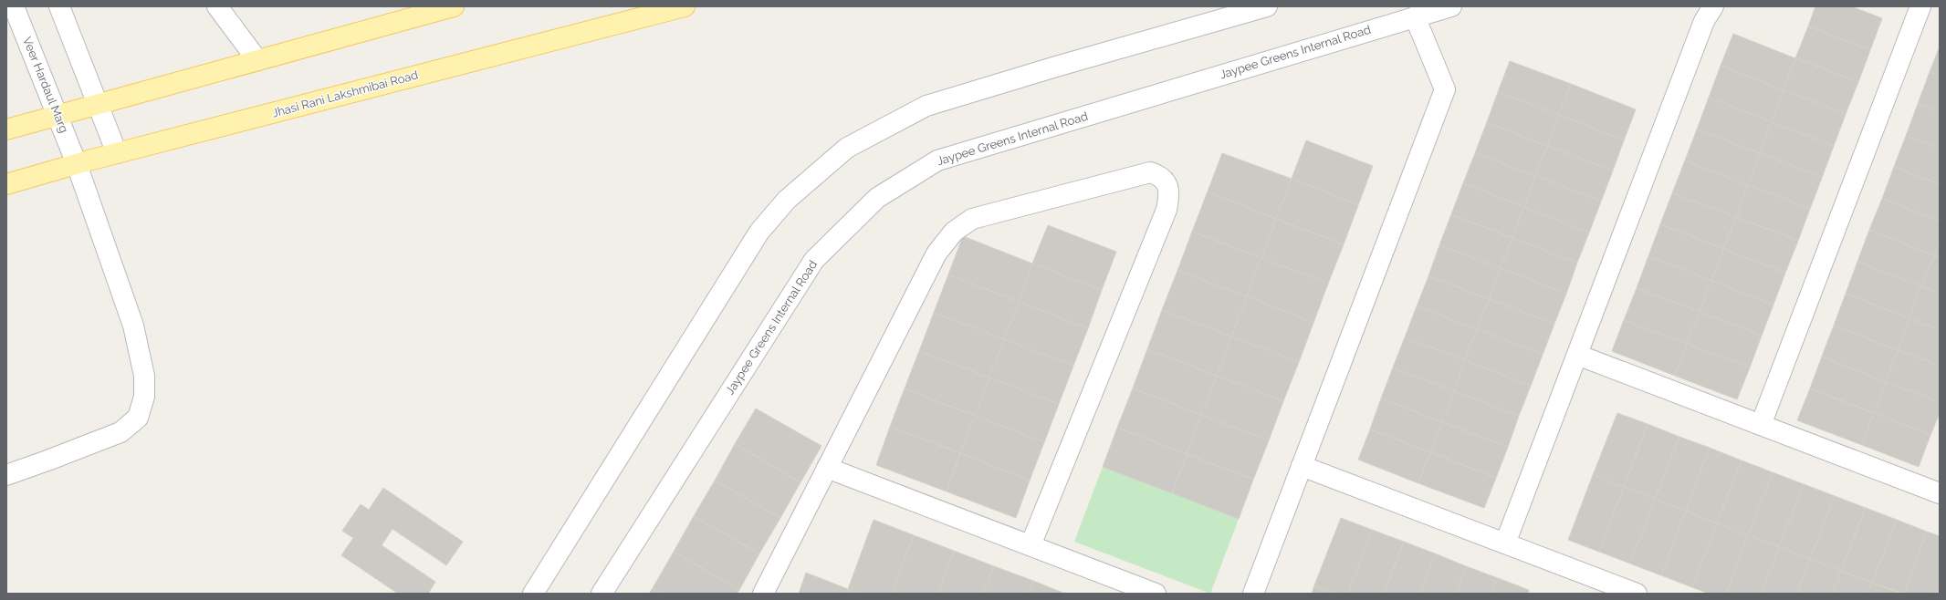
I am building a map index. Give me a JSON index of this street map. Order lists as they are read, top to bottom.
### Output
{
  "streets": {
    "main road": ["Jhasi Rani Lakshmibai Road"],
    "street": ["Jaypee Greens Internal Road", "Veer Hardaul Marg"]
  },
  "crossings": [
    ["Veer Hardaul Marg", "Jhasi Rani Lakshmibai Road"]
  ]
}
